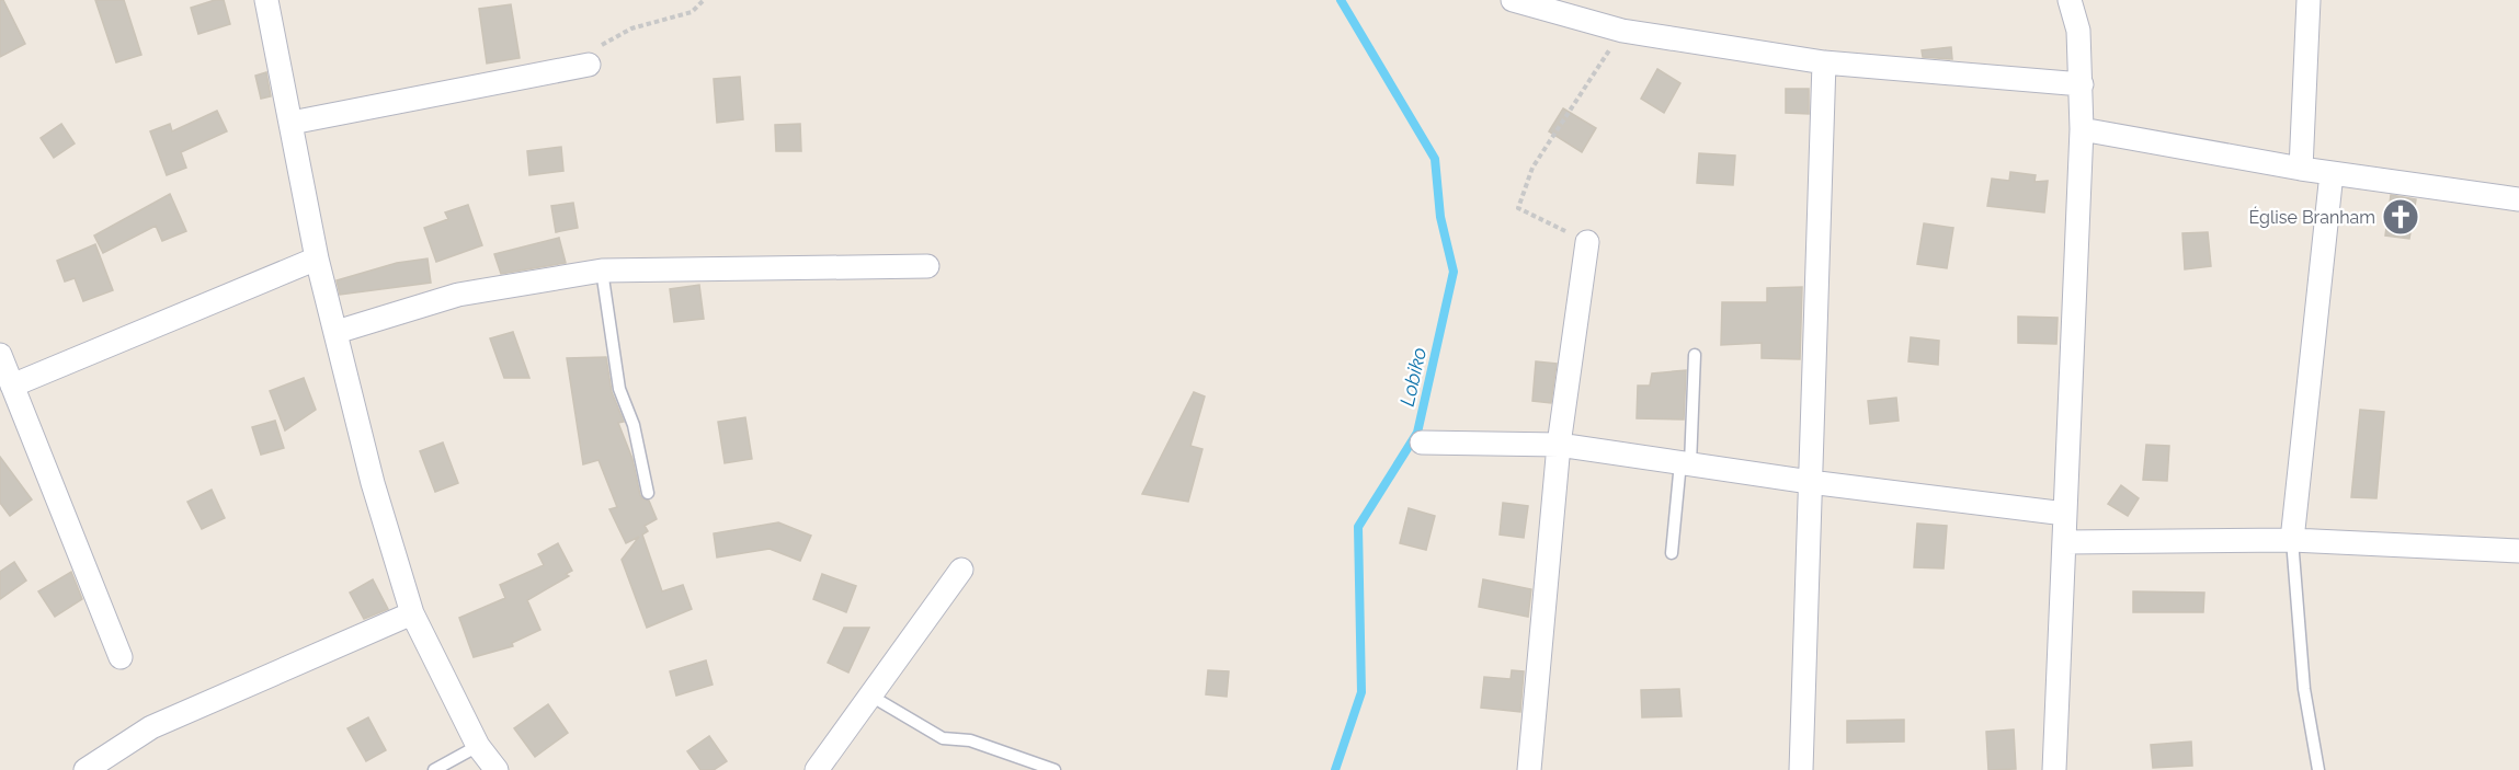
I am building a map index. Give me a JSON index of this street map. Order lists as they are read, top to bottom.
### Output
{
  "water": ["Lobiko"],
  "places": {
    "church": ["Église Branham"]
  }
}
